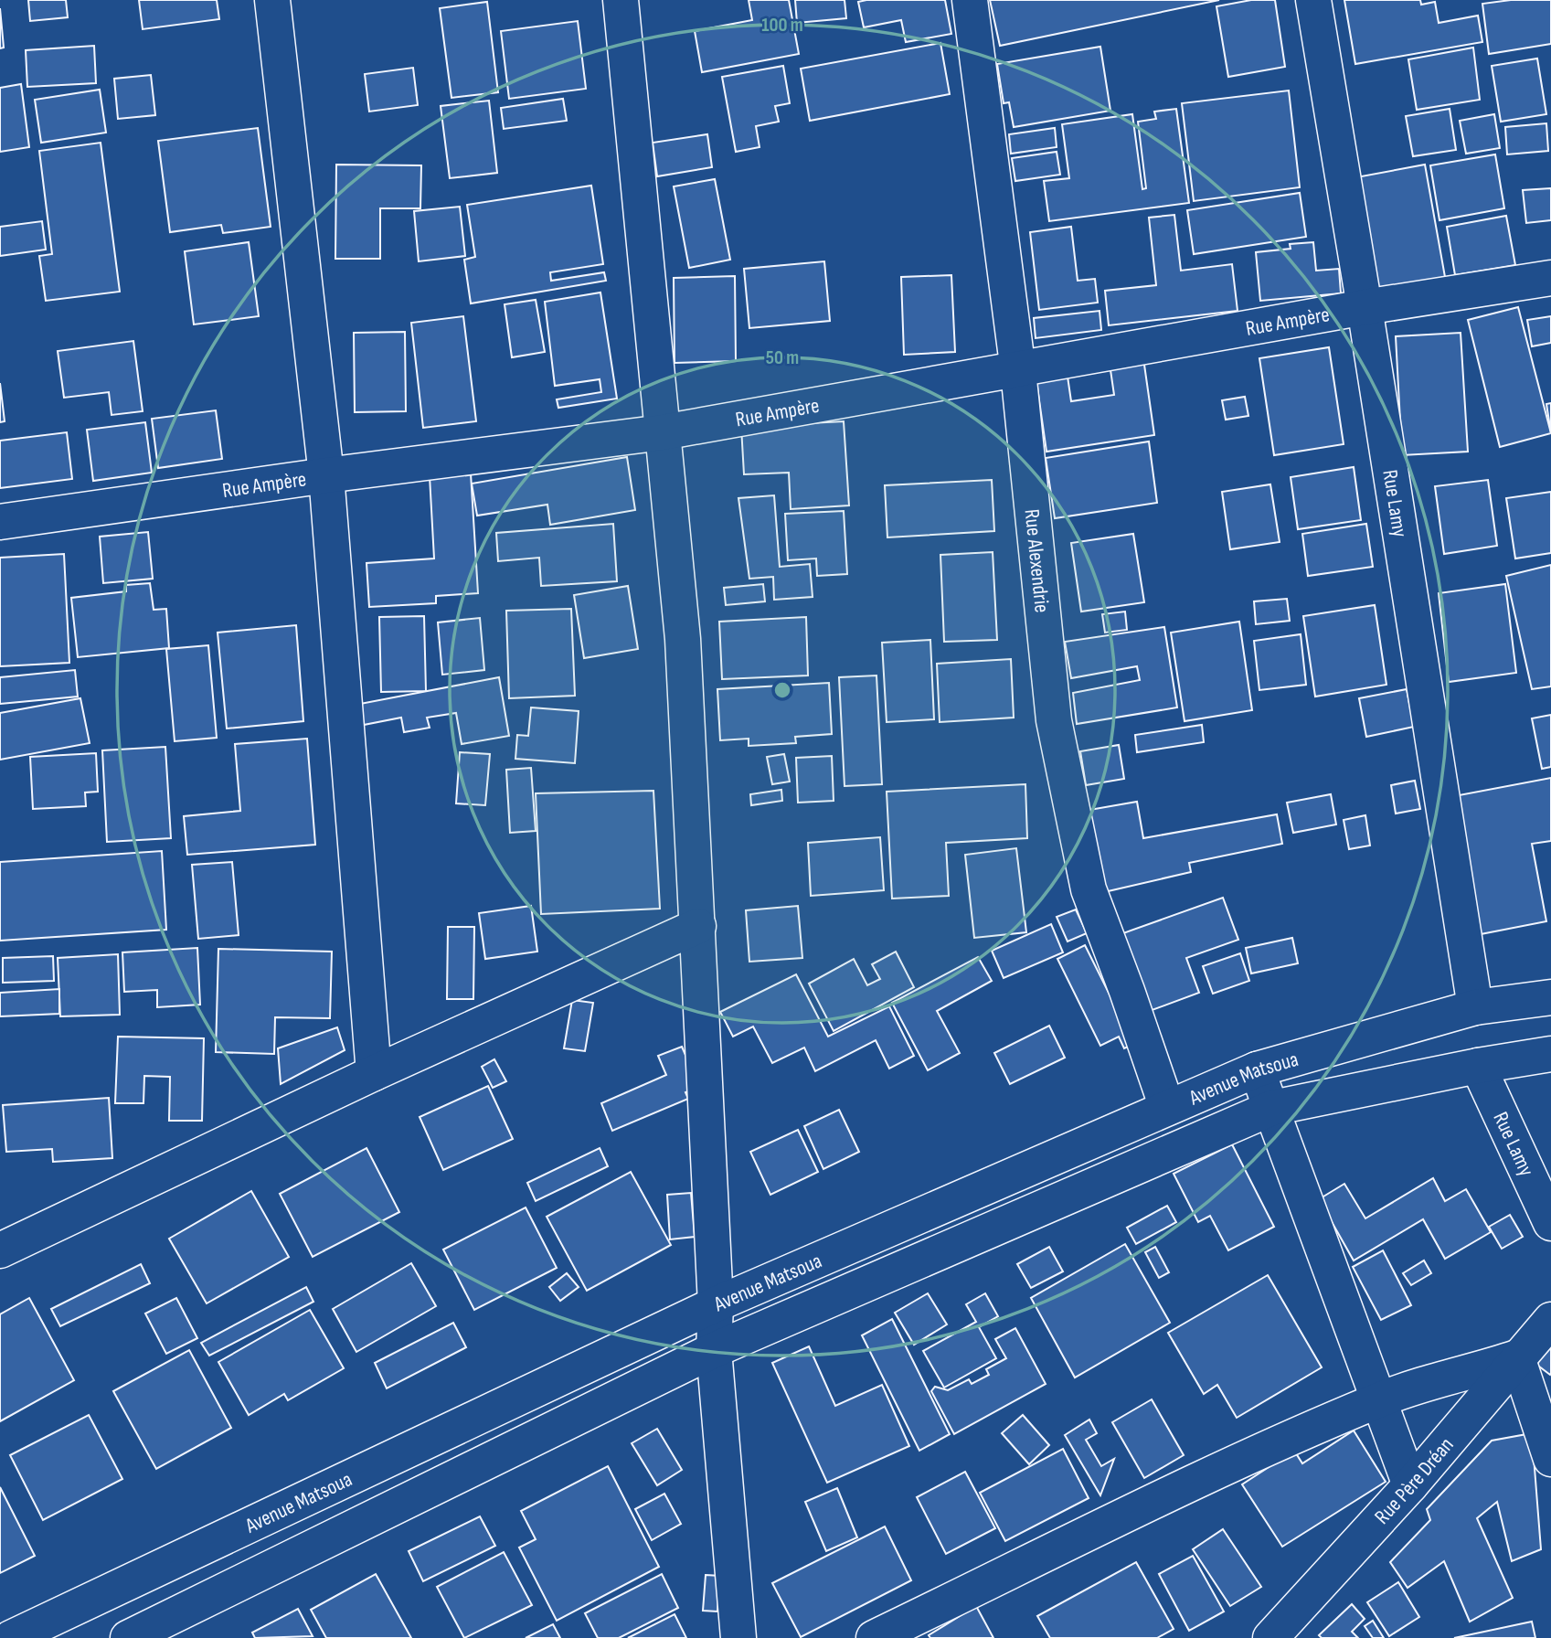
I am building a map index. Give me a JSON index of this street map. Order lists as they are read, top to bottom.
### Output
{
  "streets": {
    "street": [
      "Rue Ampère",
      "Rue Lamy",
      "Rue Alexendrie",
      "Avenue Matsoua",
      "Rue Père Dréan"
    ]
  },
  "crossings": [
    ["Rue Ampère", "Rue Lamy"],
    ["Rue Ampère", "Rue Alexendrie"],
    ["Rue Lamy", "Avenue Matsoua"],
    ["Rue Alexendrie", "Avenue Matsoua"]
  ],
  "rings": ["100 m", "50 m"]
}
